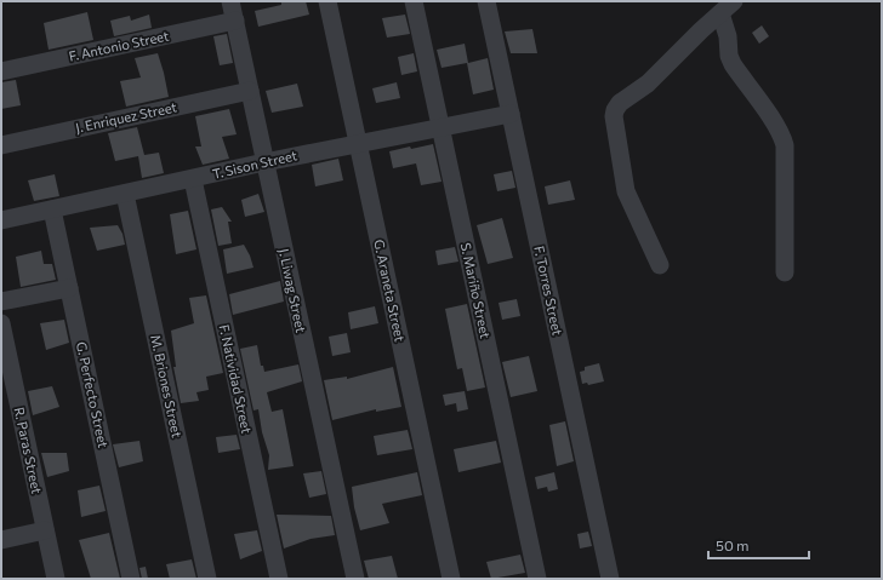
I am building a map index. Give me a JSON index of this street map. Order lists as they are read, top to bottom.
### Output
{
  "streets": {
    "street": [
      "F. Antonio Street",
      "J. Enriquez Street",
      "T. Sison Street",
      "J. Liwag Street",
      "G. Araneta Street",
      "S. Mariño Street",
      "F. Torres Street",
      "F. Natividad Street",
      "M. Briones Street",
      "G. Perfecto Street",
      "R. Paras Street"
    ]
  },
  "crossings": [
    ["F. Antonio Street", "J. Liwag Street"],
    ["J. Enriquez Street", "J. Liwag Street"],
    ["T. Sison Street", "J. Liwag Street"],
    ["T. Sison Street", "G. Araneta Street"],
    ["T. Sison Street", "S. Mariño Street"],
    ["T. Sison Street", "F. Torres Street"],
    ["T. Sison Street", "F. Natividad Street"],
    ["T. Sison Street", "M. Briones Street"],
    ["T. Sison Street", "G. Perfecto Street"]
  ],
  "scale_bar": "50 m"
}
